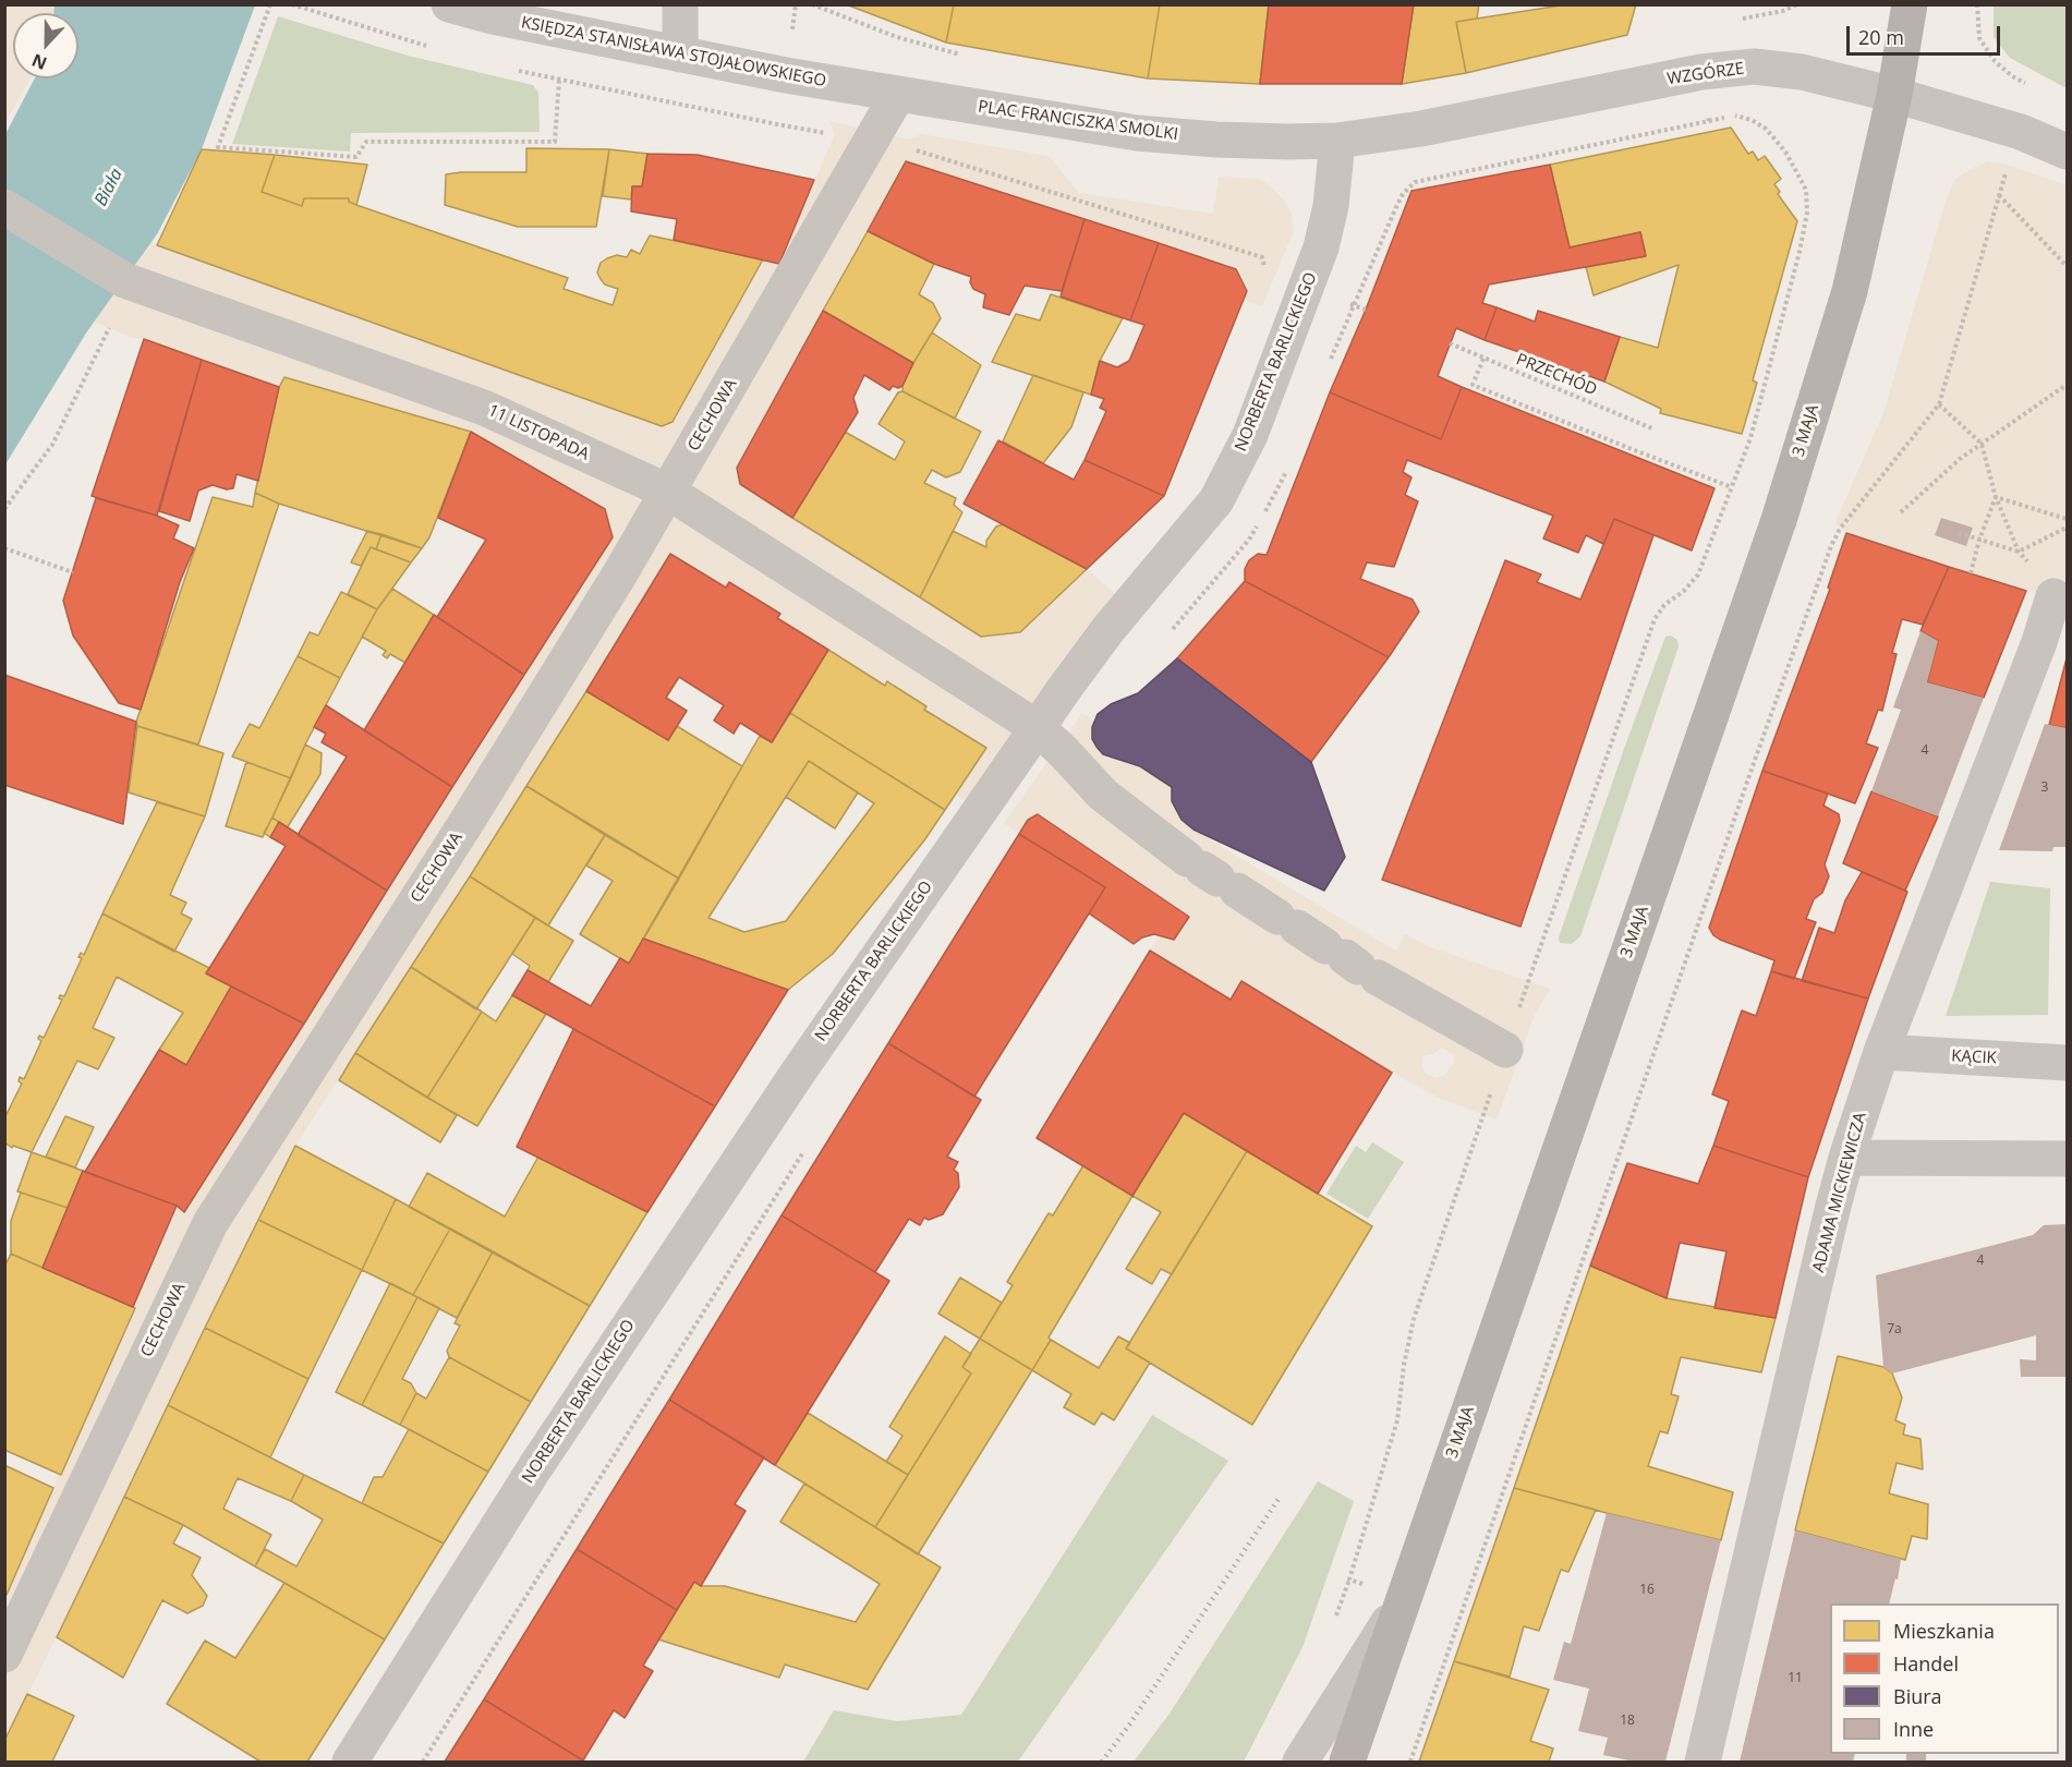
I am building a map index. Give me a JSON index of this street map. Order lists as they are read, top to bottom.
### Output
{
  "streets": {
    "main road": ["3 MAJA"],
    "street": [
      "KSIĘDZA STANISŁAWA STOJAŁOWSKIEGO",
      "WZGÓRZE",
      "PLAC FRANCISZKA SMOLKI",
      "NORBERTA BARLICKIEGO",
      "CECHOWA",
      "11 LISTOPADA",
      "KĄCIK",
      "ADAMA MICKIEWICZA"
    ],
    "path": ["PRZECHÓD"]
  },
  "crossings": [
    ["KSIĘDZA STANISŁAWA STOJAŁOWSKIEGO", "PLAC FRANCISZKA SMOLKI"],
    ["KSIĘDZA STANISŁAWA STOJAŁOWSKIEGO", "CECHOWA"],
    ["WZGÓRZE", "PLAC FRANCISZKA SMOLKI"],
    ["WZGÓRZE", "NORBERTA BARLICKIEGO"],
    ["WZGÓRZE", "3 MAJA"],
    ["PLAC FRANCISZKA SMOLKI", "NORBERTA BARLICKIEGO"],
    ["PLAC FRANCISZKA SMOLKI", "CECHOWA"],
    ["NORBERTA BARLICKIEGO", "11 LISTOPADA"],
    ["CECHOWA", "11 LISTOPADA"],
    ["KĄCIK", "ADAMA MICKIEWICZA"]
  ],
  "water": ["Biała"],
  "house_numbers": [
    "4",
    "3",
    "4",
    "7a",
    "16",
    "11",
    "18"
  ],
  "legend": [
    "Mieszkania",
    "Handel",
    "Biura",
    "Inne"
  ],
  "scale_bar": "20 m",
  "north": "bottom"
}
